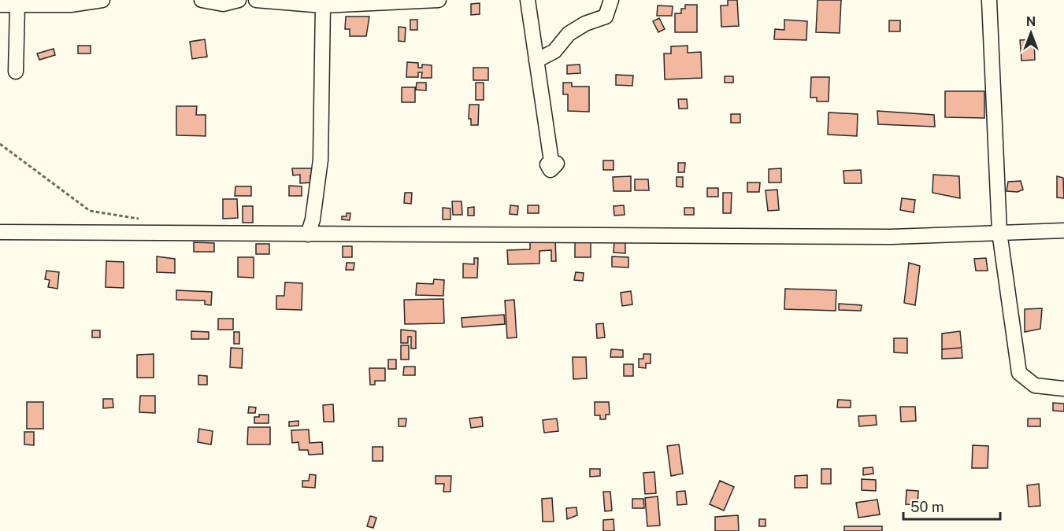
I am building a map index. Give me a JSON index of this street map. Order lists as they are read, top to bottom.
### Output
{
  "scale_bar": "50 m",
  "north": "top"
}
